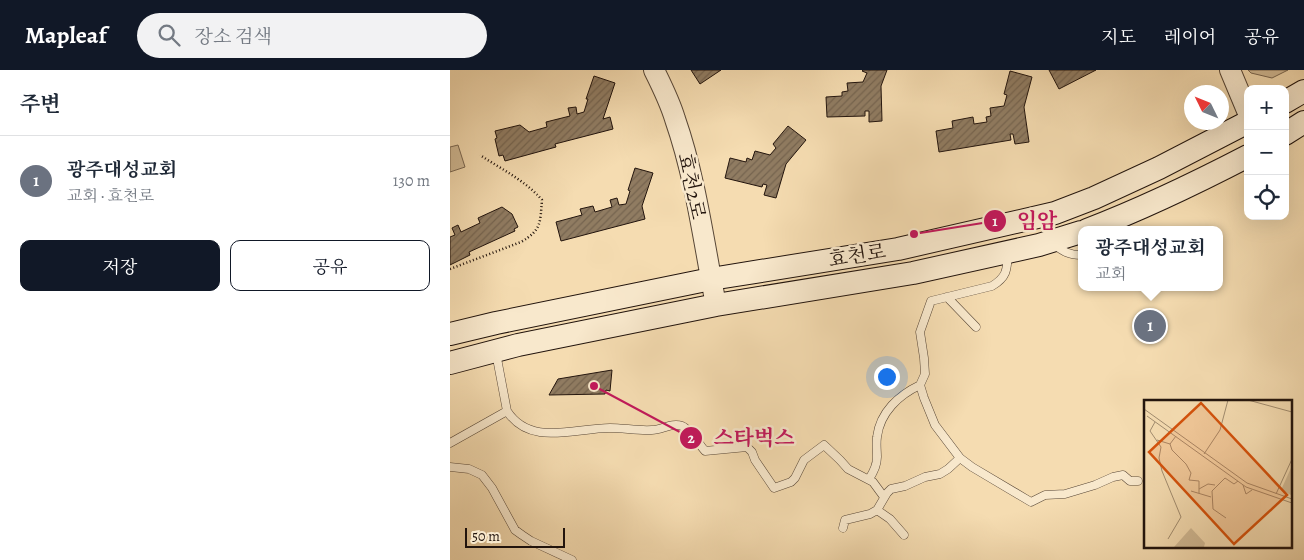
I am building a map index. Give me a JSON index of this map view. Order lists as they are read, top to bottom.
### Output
{
  "streets": {
    "main road": ["효천로"],
    "street": ["효천2로"]
  },
  "crossings": [
    ["효천2로", "효천로"]
  ],
  "places": ["임암", "스타벅스"],
  "scale_bar": "50 m",
  "north": "top left",
  "page": {
    "header": "Mapleaf",
    "search": "장소 검색",
    "nav": ["지도", "레이어", "공유"],
    "heading": "주변",
    "map_buttons": ["+", "−"],
    "list": [
      {
        "mark": "1",
        "name": "광주대성교회",
        "note": "교회 · 효천로",
        "value": "130 m"
      }
    ],
    "buttons": ["저장", "공유"],
    "popup": ["광주대성교회", "교회"],
    "pins": "1",
    "scale": "50 m"
  }
}
